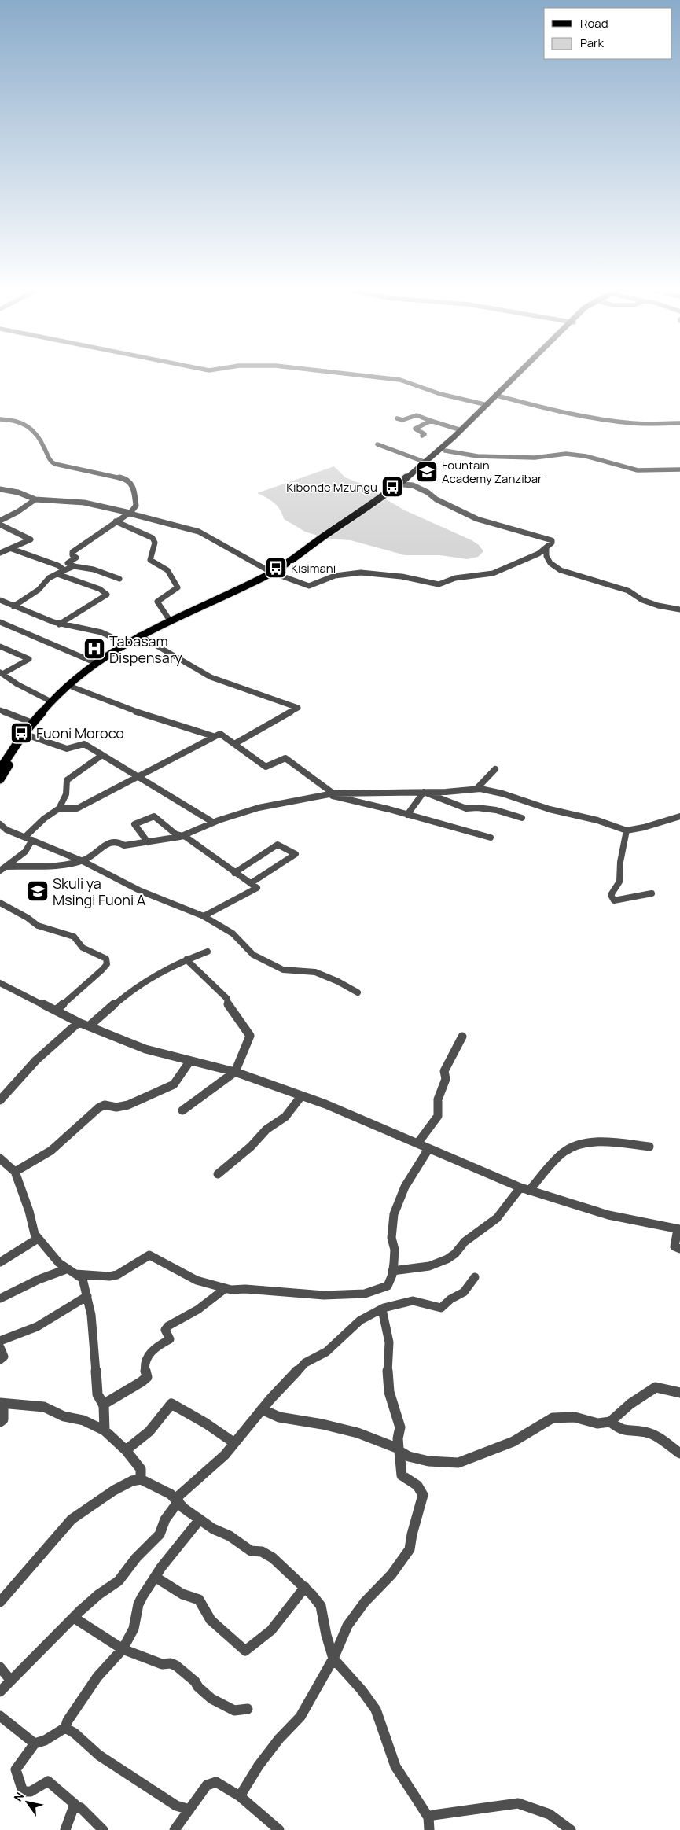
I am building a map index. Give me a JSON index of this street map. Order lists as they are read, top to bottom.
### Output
{
  "places": {
    "school or university": ["Fountain Academy Zanzibar", "Skuli ya Msingi Fuoni A"],
    "bus stop": ["Kibonde Mzungu", "Kisimani", "Fuoni Moroco"],
    "hospital": ["Tabasam Dispensary"]
  },
  "legend": ["Road", "Park"],
  "north": "top left"
}
